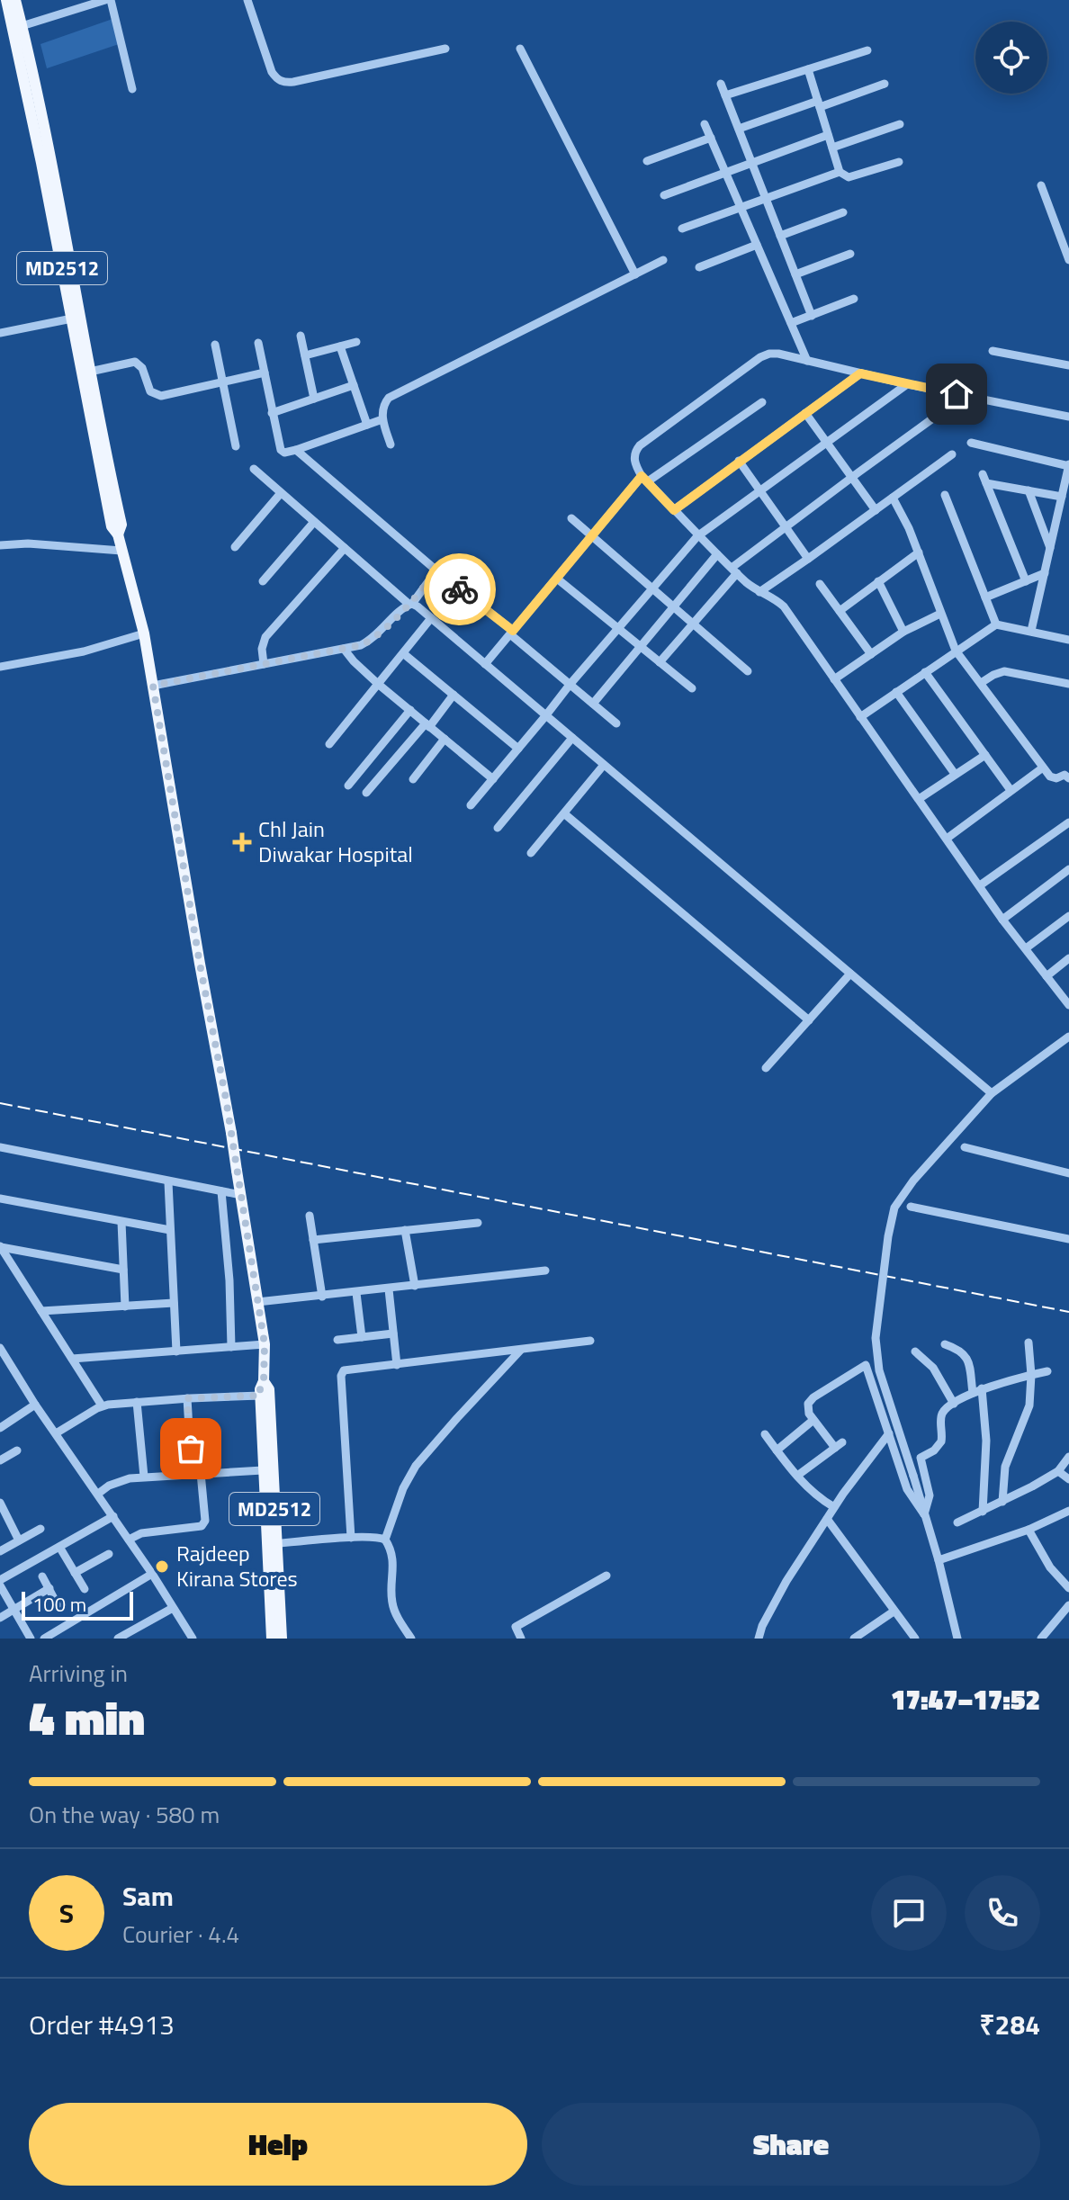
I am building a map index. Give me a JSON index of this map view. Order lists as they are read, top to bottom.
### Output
{
  "streets": {
    "main road": ["MD2512"]
  },
  "places": {
    "health": ["Chl Jain Diwakar Hospital"],
    "other": ["Rajdeep Kirana Stores"]
  },
  "scale_bar": "100 m",
  "page": {
    "scale": "100 m",
    "heading": ["4 min", "Arriving in", "17:47–17:52"],
    "panel": [
      "Sam",
      "Courier · 4.4",
      "Order #4913",
      "₹284"
    ],
    "bar": "On the way · 580 m",
    "round": "S",
    "buttons": ["Help", "Share"]
  }
}
